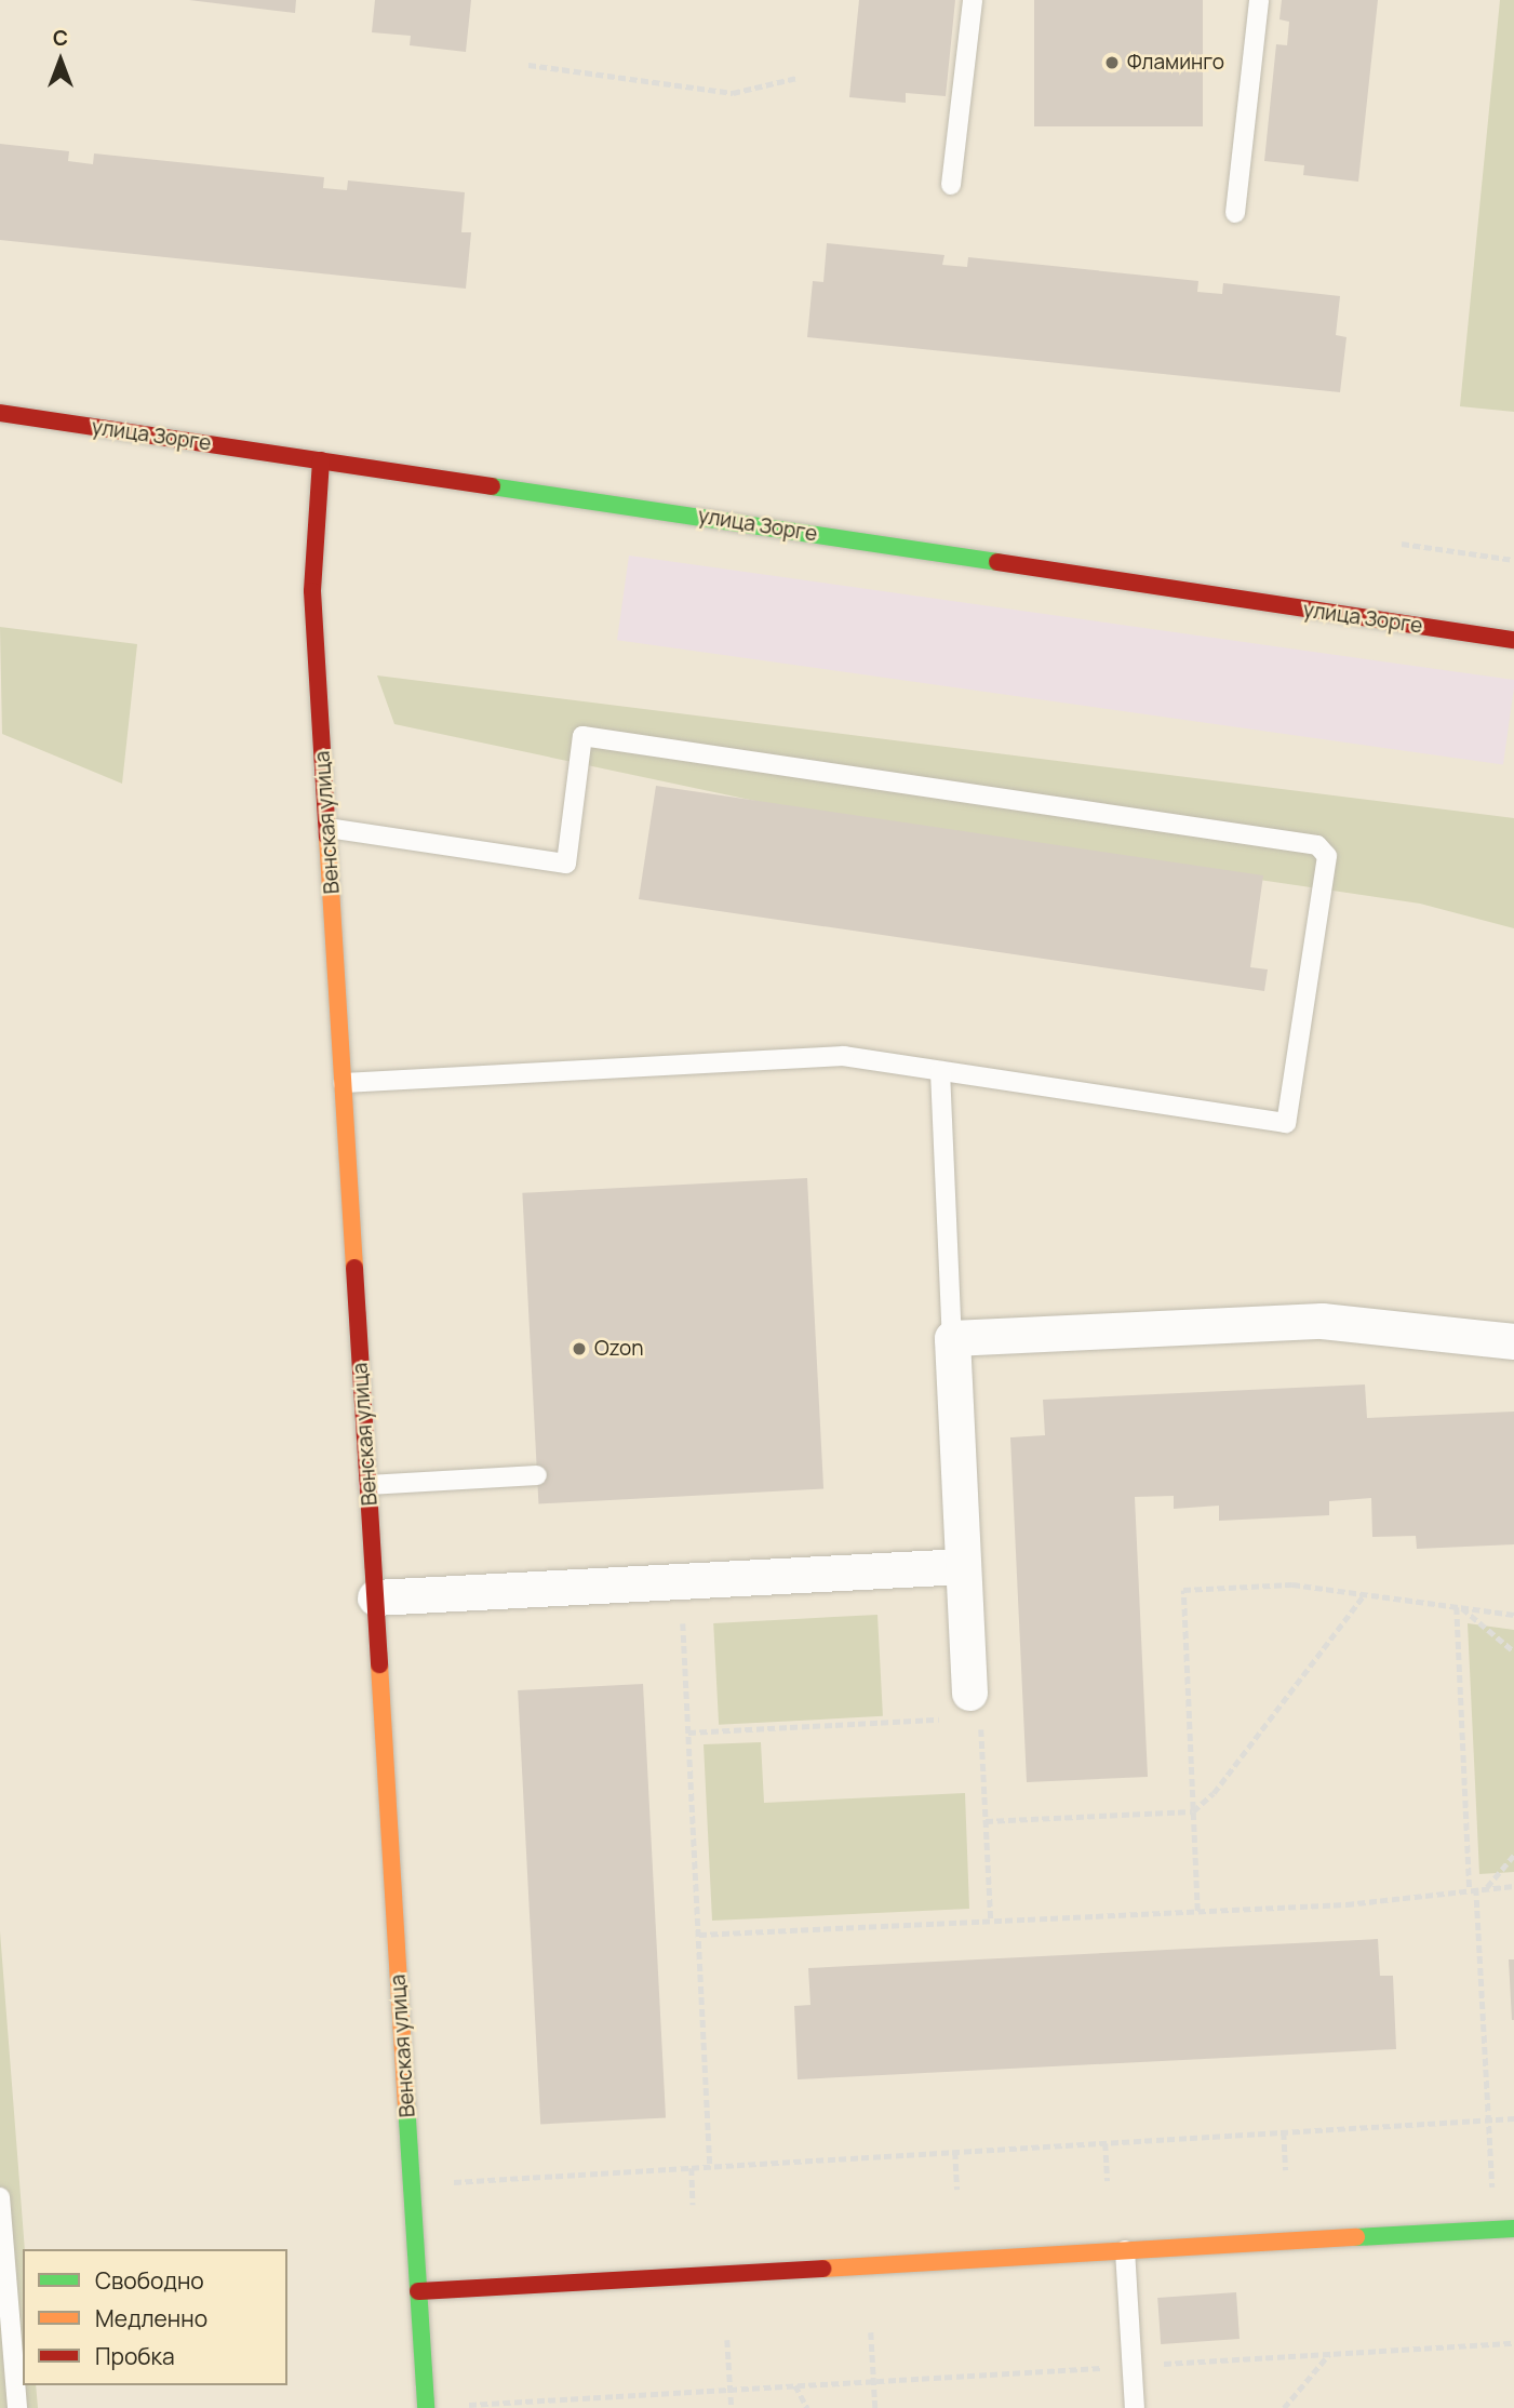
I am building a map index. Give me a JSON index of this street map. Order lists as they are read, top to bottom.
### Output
{
  "streets": {
    "street": ["улица Зорге", "Венская улица"]
  },
  "crossings": [
    ["улица Зорге", "Венская улица"]
  ],
  "places": ["Фламинго", "Ozon"],
  "legend": ["Свободно", "Медленно", "Пробка"],
  "north": "top"
}
